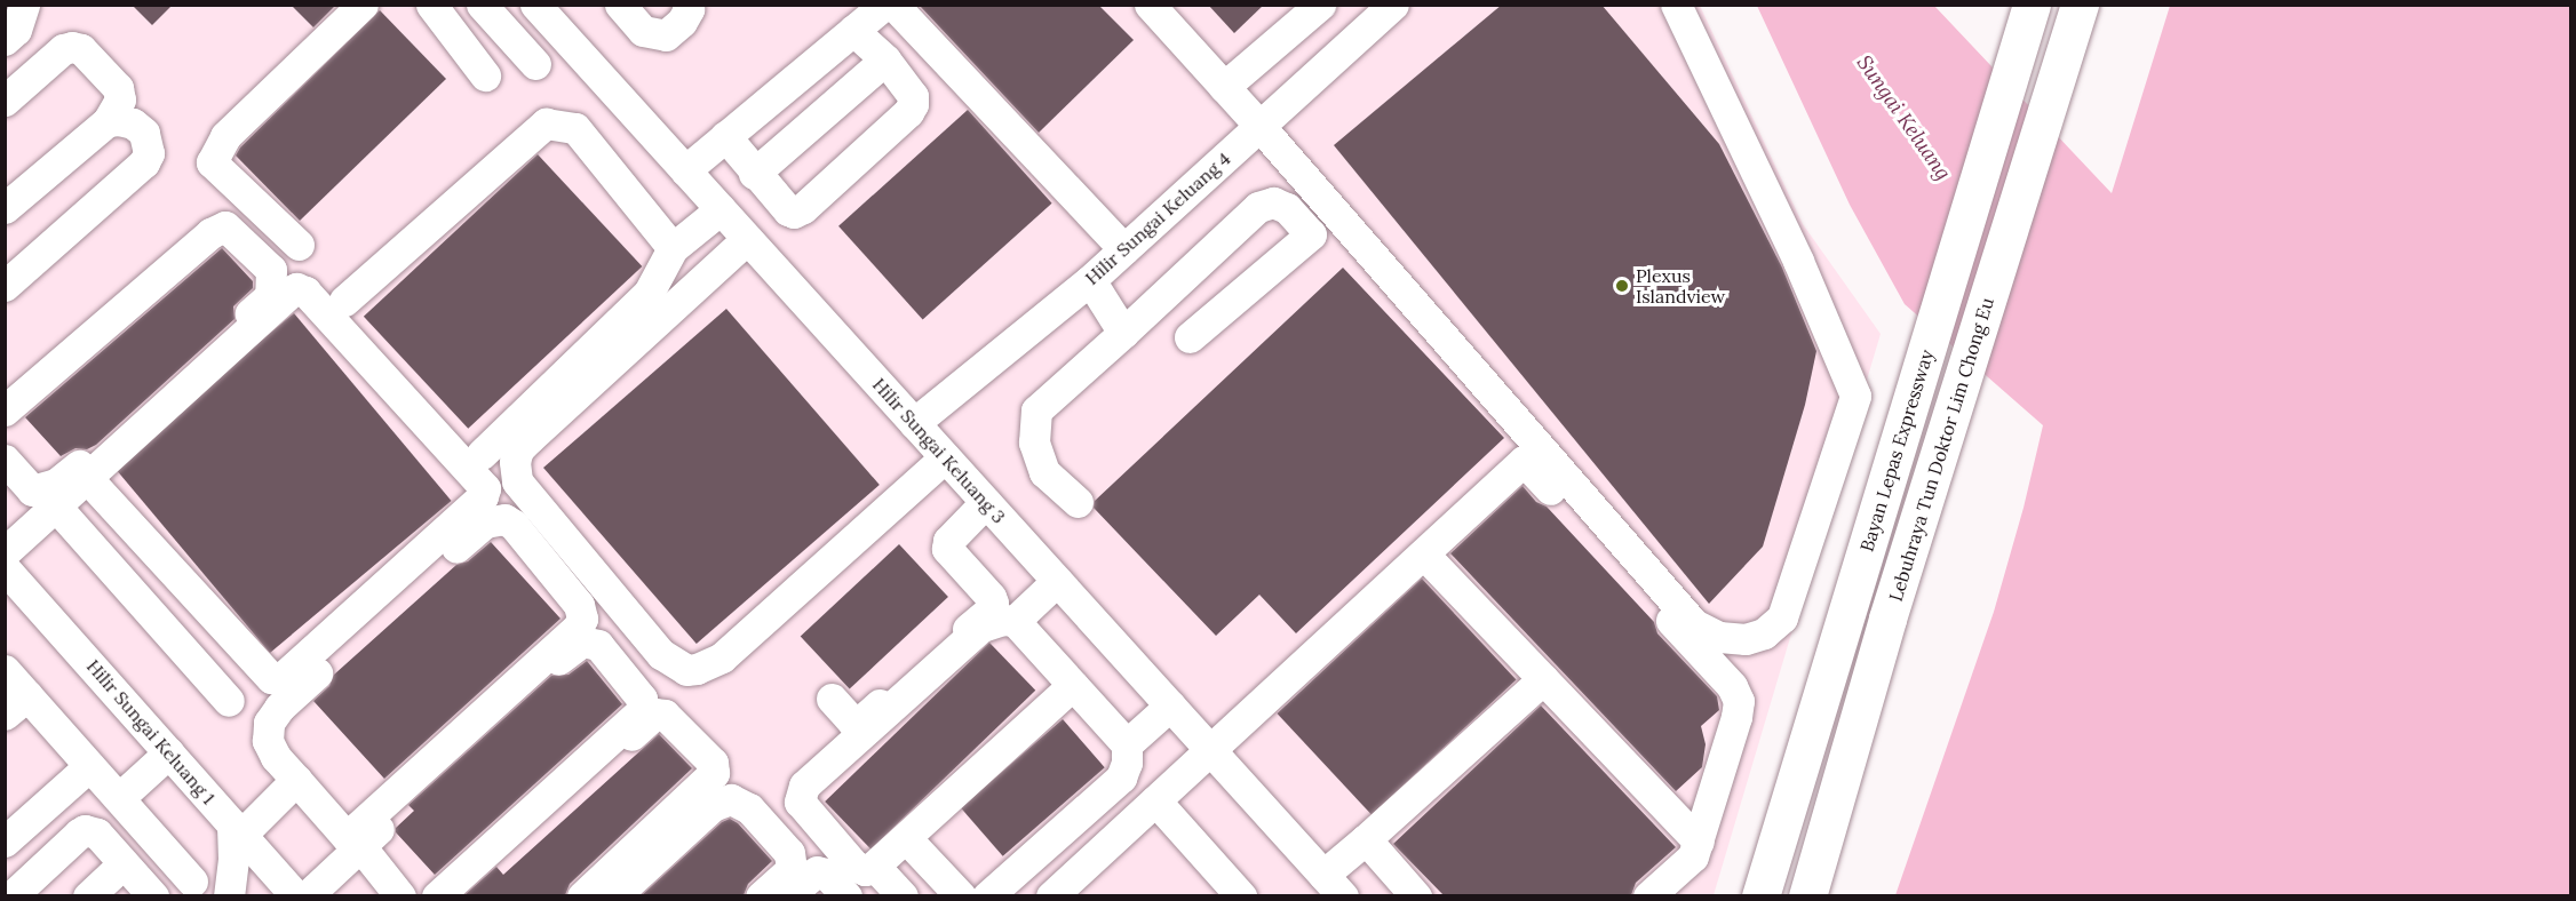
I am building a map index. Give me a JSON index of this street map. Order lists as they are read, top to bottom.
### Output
{
  "streets": {
    "highway": ["Lebuhraya Tun Doktor Lim Chong Eu", "Bayan Lepas Expressway"],
    "street": ["Hilir Sungai Keluang 4", "Hilir Sungai Keluang 3", "Hilir Sungai Keluang 1"]
  },
  "crossings": [
    ["Hilir Sungai Keluang 4", "Hilir Sungai Keluang 3"]
  ],
  "water": ["Sungai Keluang"],
  "places": ["Plexus Islandview"]
}
